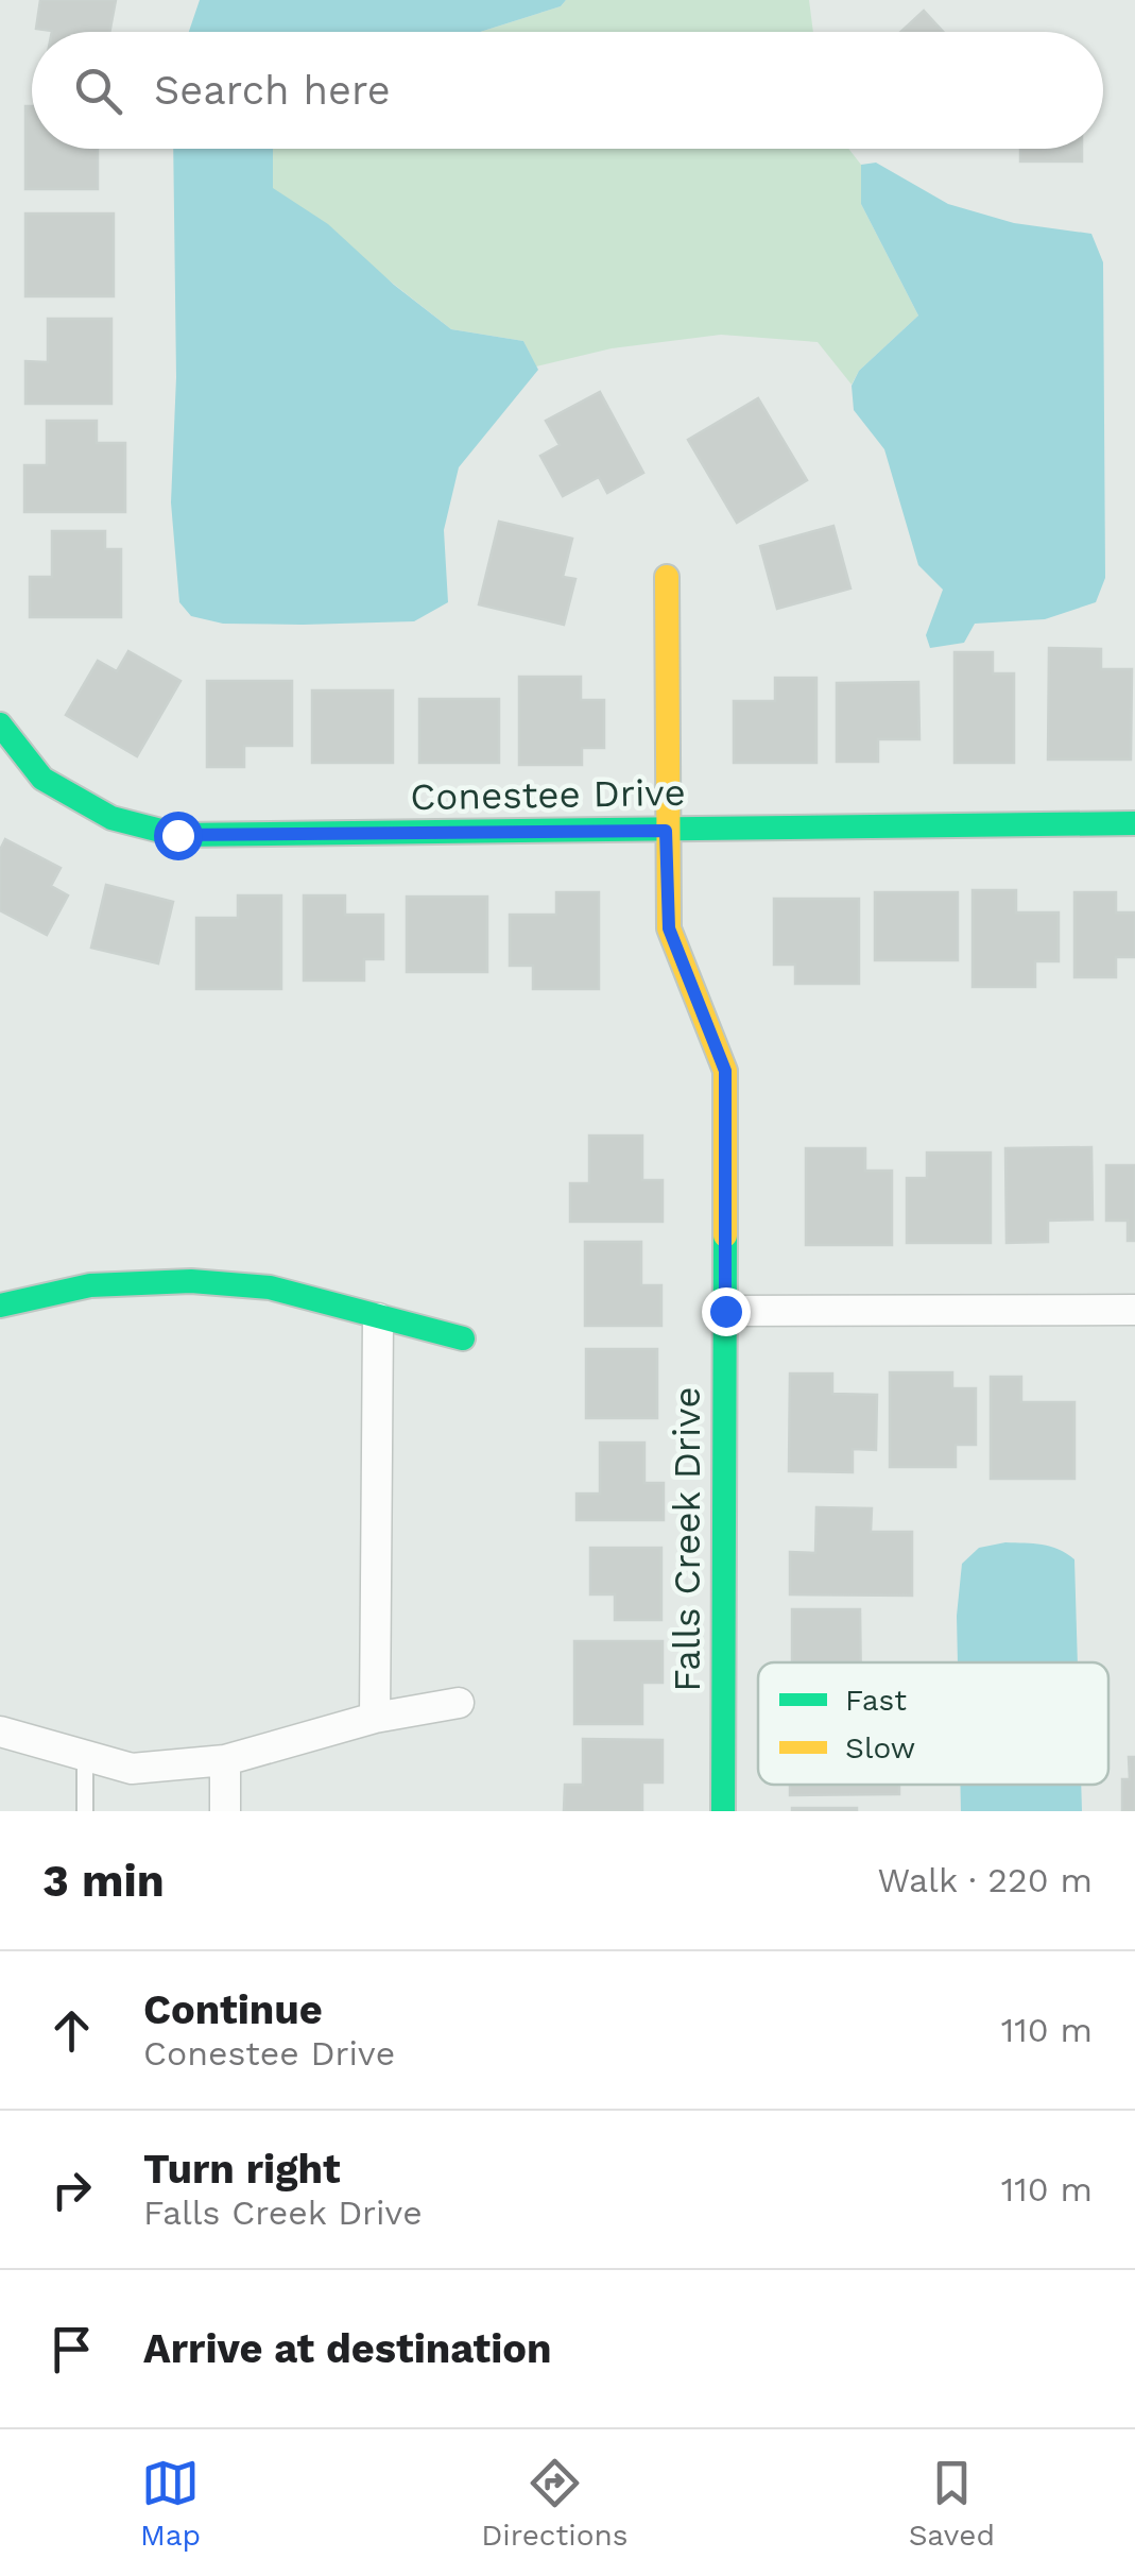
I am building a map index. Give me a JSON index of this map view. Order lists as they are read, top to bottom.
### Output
{
  "streets": {
    "street": ["Conestee Drive", "Falls Creek Drive"]
  },
  "crossings": [
    ["Conestee Drive", "Falls Creek Drive"]
  ],
  "legend": ["Fast", "Slow"],
  "page": {
    "search": "Search here",
    "heading": ["3 min", "Walk · 220 m"],
    "list": [
      ["Continue", "Conestee Drive", "110 m"],
      ["Turn right", "Falls Creek Drive", "110 m"],
      "Arrive at destination"
    ],
    "nav": ["Map", "Directions", "Saved"]
  }
}
